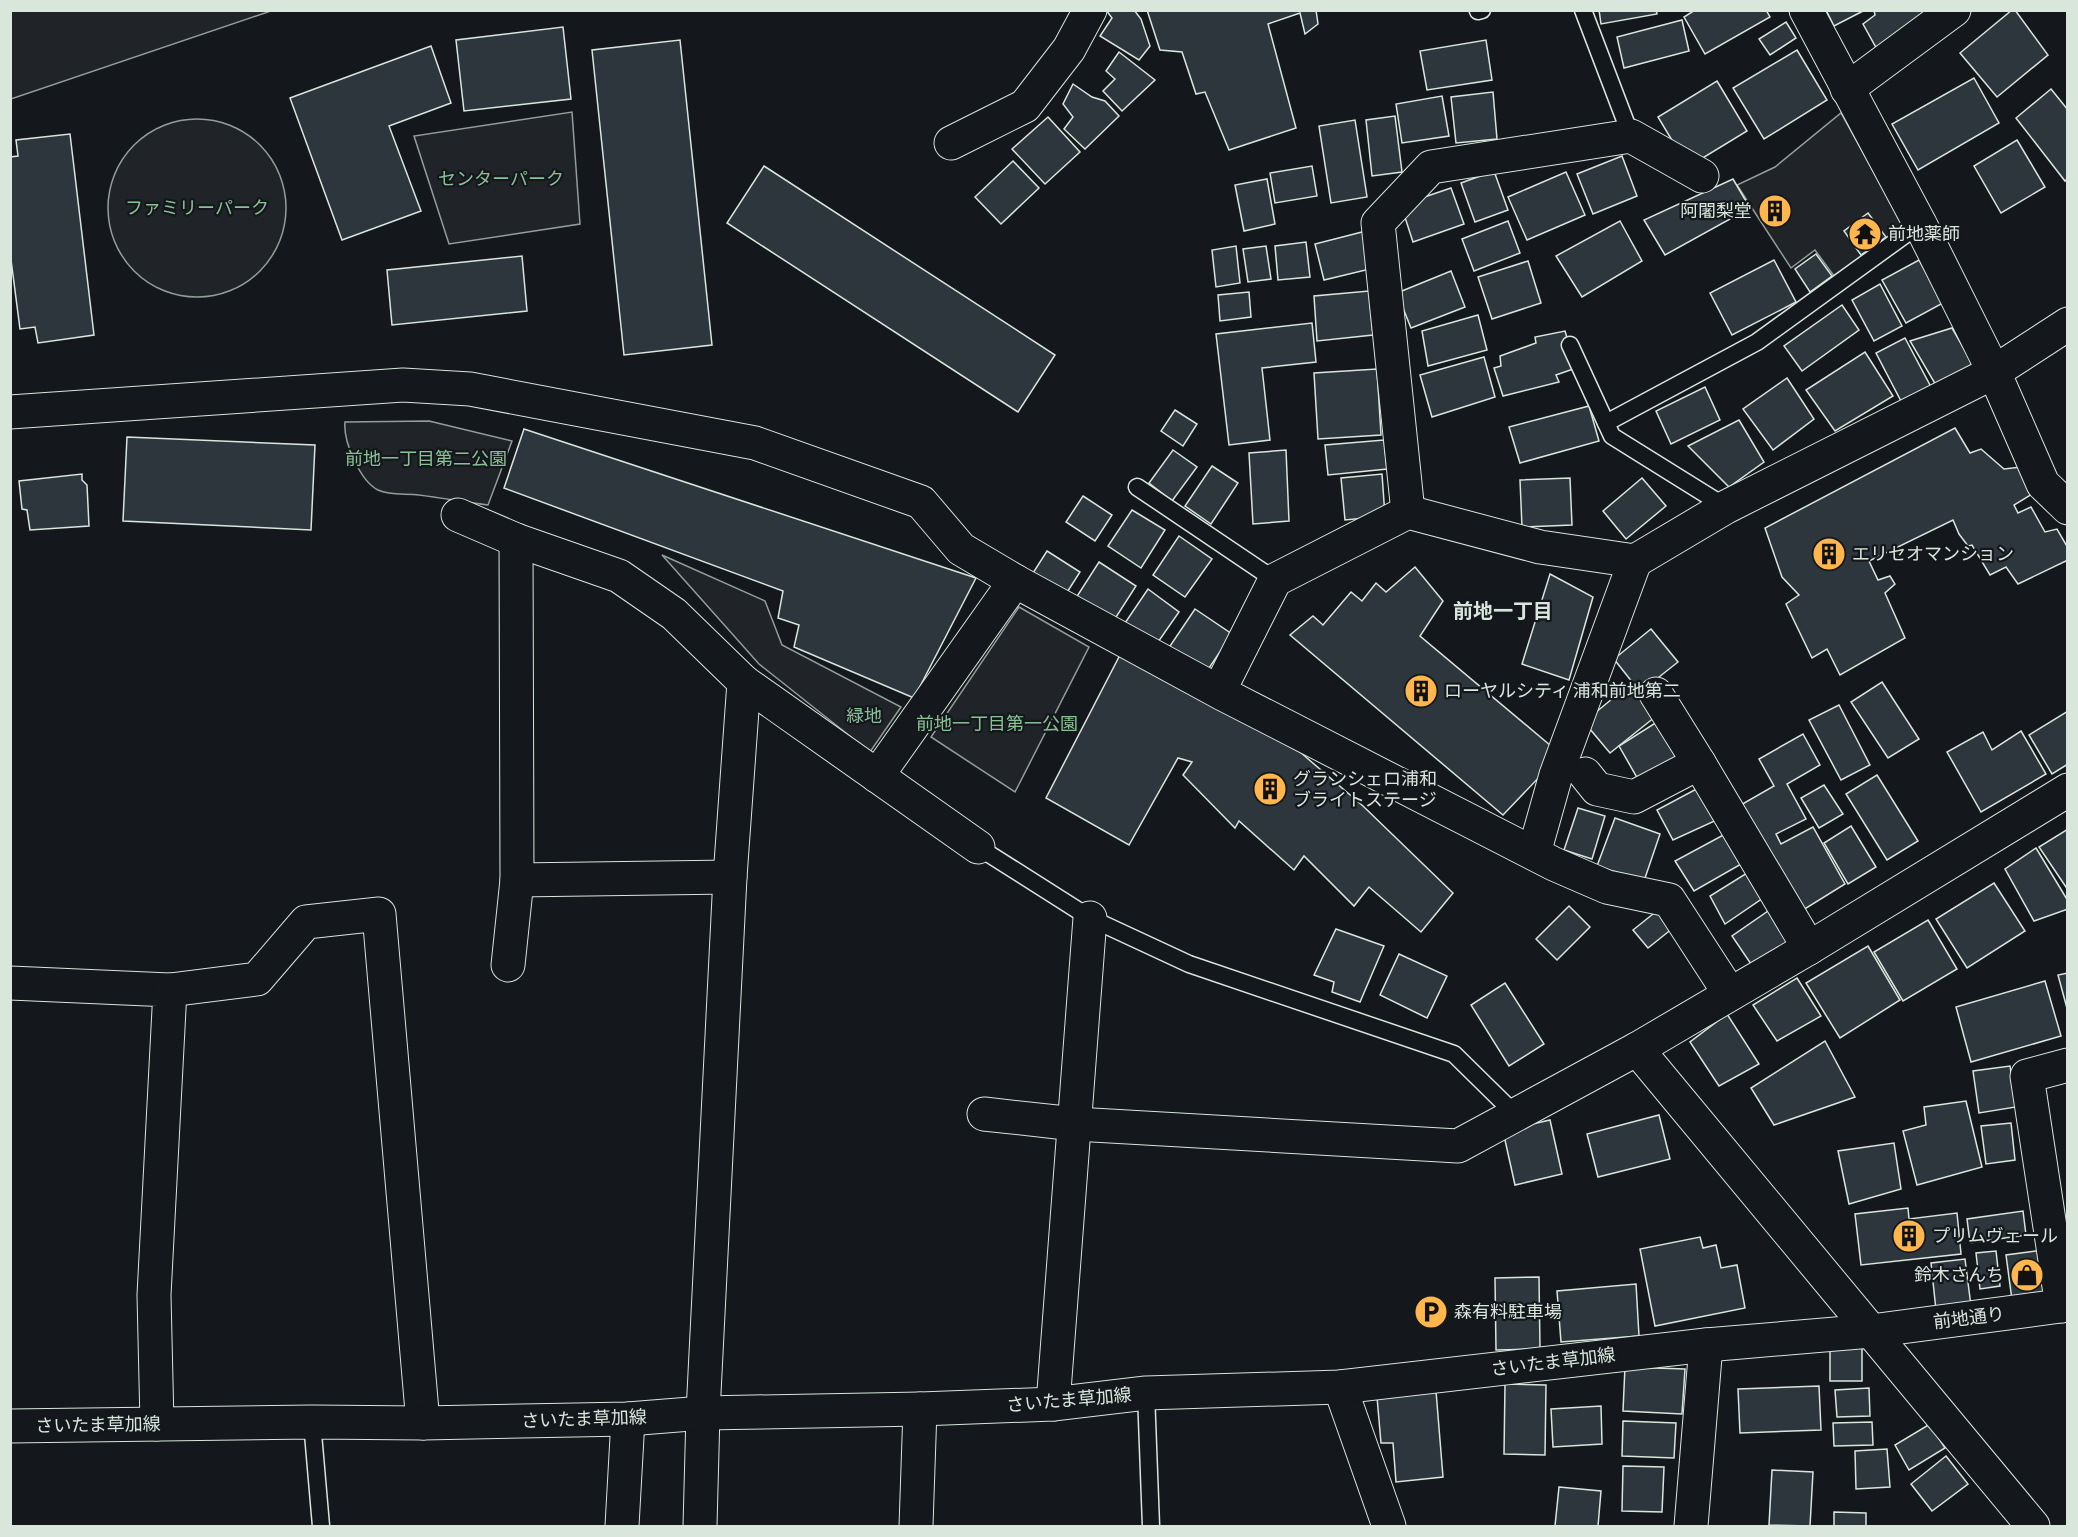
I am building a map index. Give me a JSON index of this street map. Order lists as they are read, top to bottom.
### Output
{
  "streets": {
    "street": ["前地通り", "さいたま草加線"]
  },
  "crossings": [
    ["前地通り", "さいたま草加線"]
  ],
  "districts": ["前地一丁目"],
  "parks": [
    "センターパーク",
    "ファミリーパーク",
    "前地一丁目第二公園",
    "緑地",
    "前地一丁目第一公園"
  ],
  "places": {
    "building": [
      "阿闍梨堂",
      "エリセオマンション",
      "ローヤルシティ 浦和前地第二",
      "グランシェロ浦和 ブライトステージ",
      "プリムヴェール"
    ],
    "temple": ["前地薬師"],
    "shop": ["鈴木さんち"],
    "parking": ["森有料駐車場"]
  }
}
